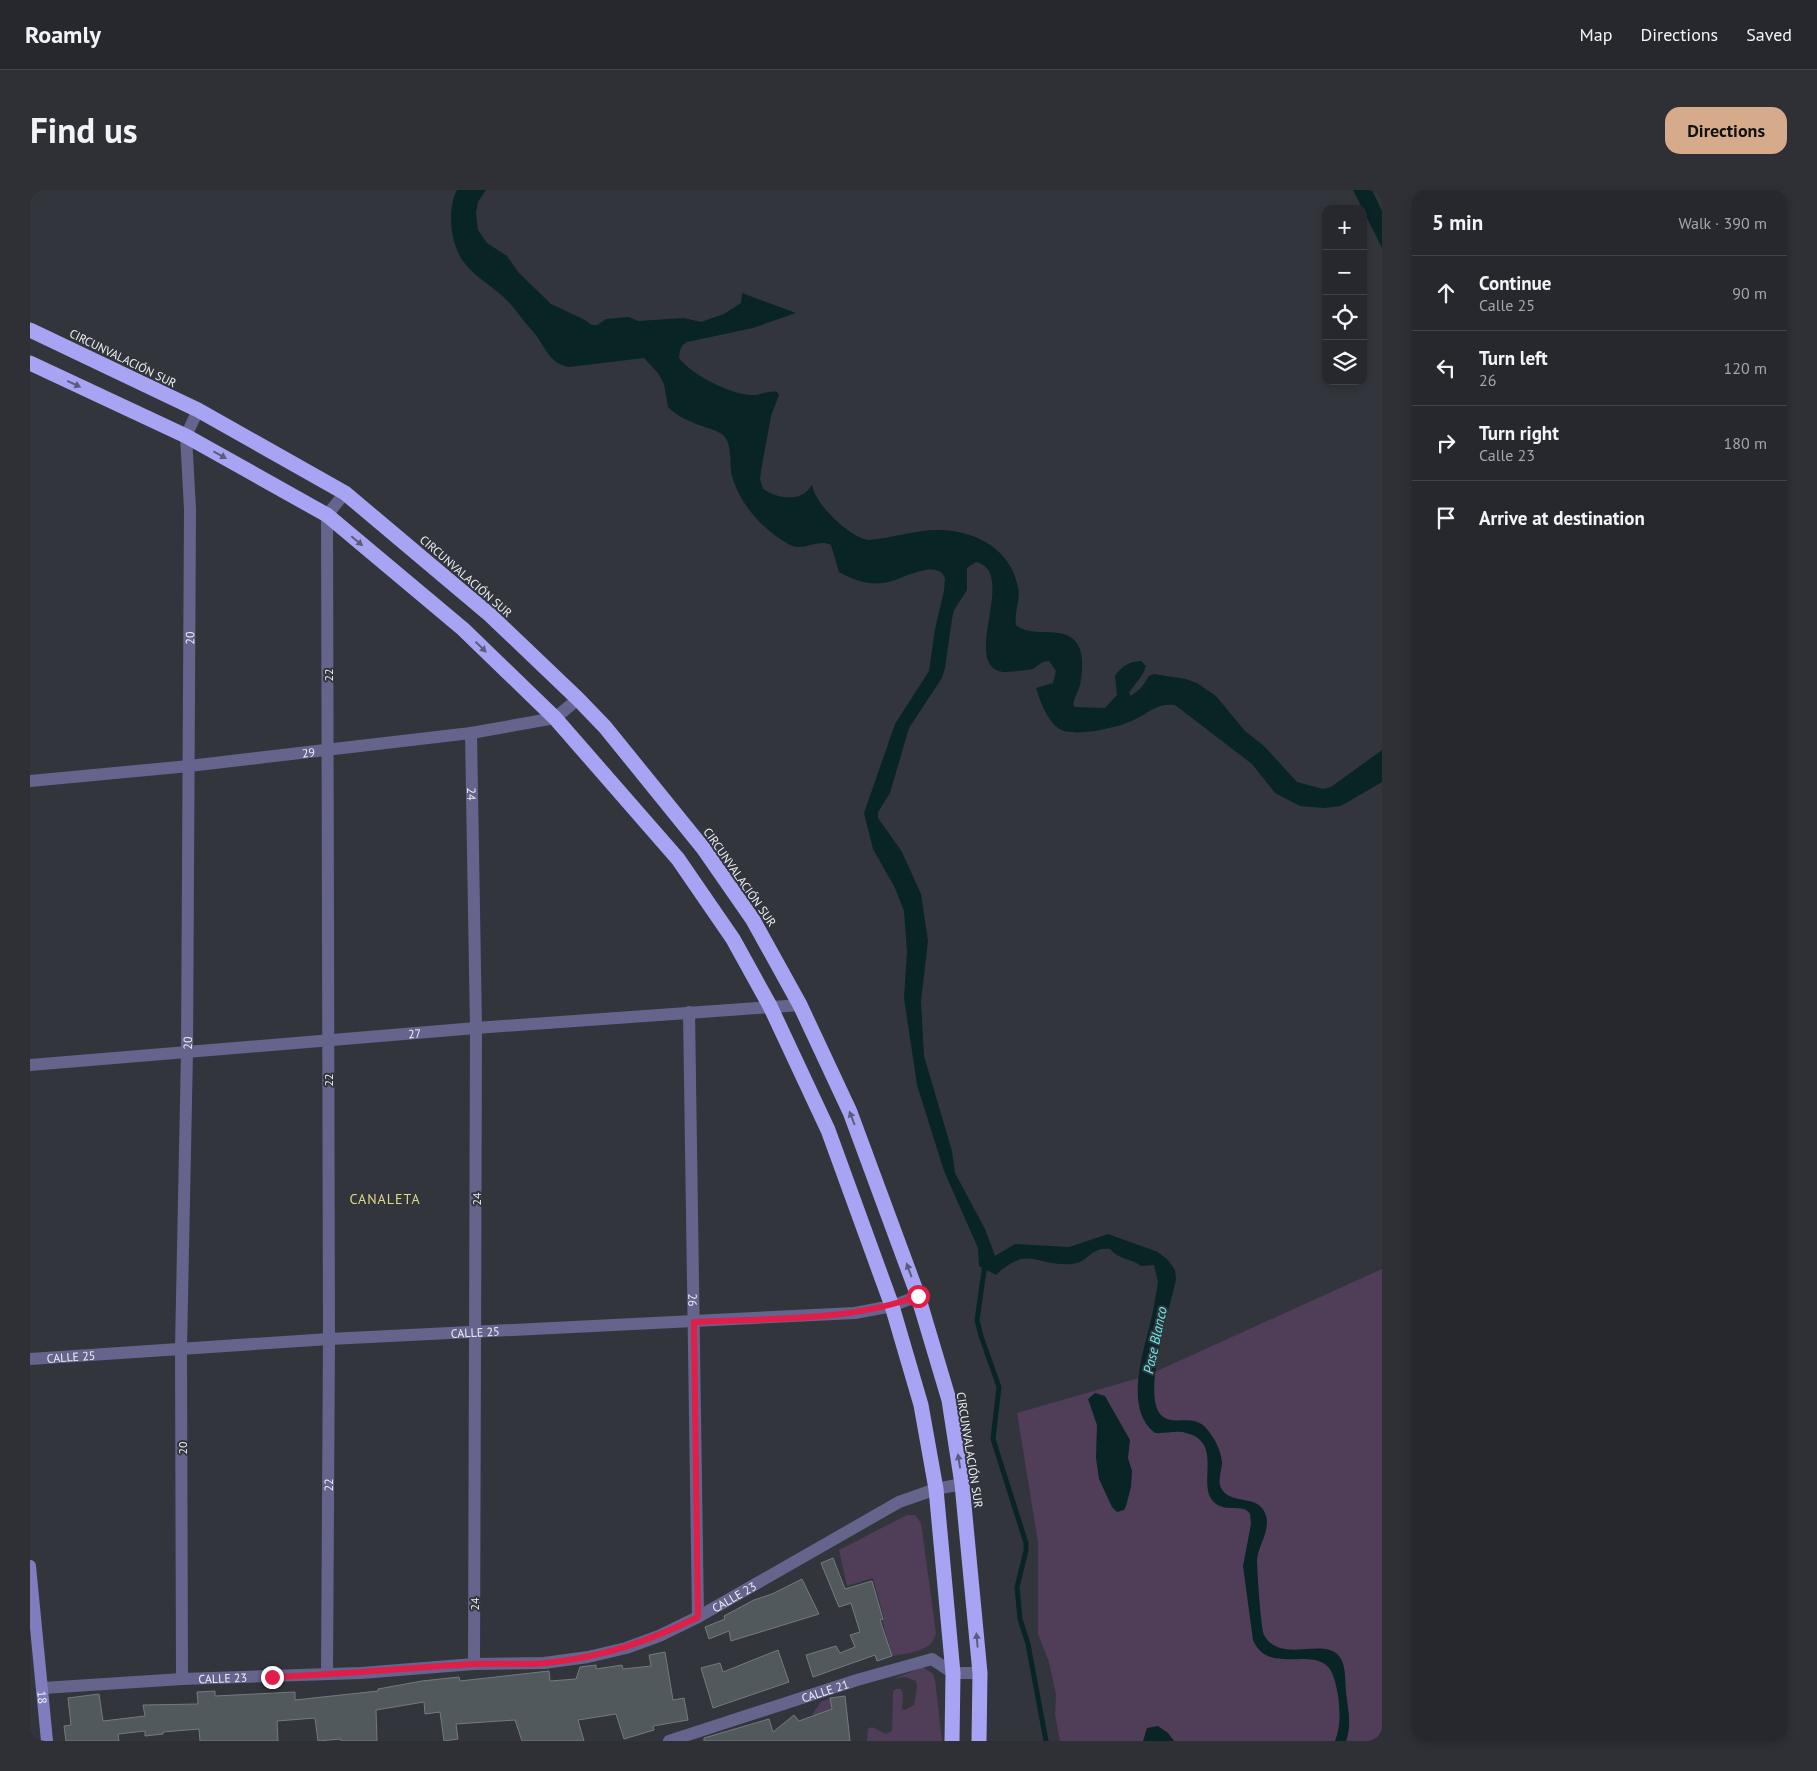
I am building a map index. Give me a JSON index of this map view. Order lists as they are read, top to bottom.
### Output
{
  "streets": {
    "highway": ["CIRCUNVALACIÓN SUR"],
    "street": [
      "20",
      "22",
      "29",
      "24",
      "27",
      "26",
      "CALLE 25",
      "CALLE 23",
      "CALLE 21",
      "18"
    ]
  },
  "crossings": [
    ["CIRCUNVALACIÓN SUR", "20"],
    ["CIRCUNVALACIÓN SUR", "29"],
    ["CIRCUNVALACIÓN SUR", "27"],
    ["CIRCUNVALACIÓN SUR", "CALLE 25"],
    ["CIRCUNVALACIÓN SUR", "CALLE 23"],
    ["20", "29"],
    ["20", "27"],
    ["20", "CALLE 25"],
    ["20", "CALLE 23"],
    ["22", "29"],
    ["22", "27"],
    ["22", "CALLE 25"],
    ["22", "CALLE 23"],
    ["29", "24"],
    ["24", "27"],
    ["24", "CALLE 25"],
    ["24", "CALLE 23"],
    ["27", "26"],
    ["26", "CALLE 25"],
    ["26", "CALLE 23"],
    ["CALLE 23", "18"]
  ],
  "districts": ["CANALETA"],
  "water": ["Pase Blanco"],
  "page": {
    "header": "Roamly",
    "nav": ["Map", "Directions", "Saved"],
    "title": "Find us",
    "buttons": "Directions",
    "heading": ["5 min", "Walk · 390 m"],
    "map_buttons": ["+", "−"],
    "list": [
      ["Continue", "Calle 25", "90 m"],
      ["Turn left", "26", "120 m"],
      ["Turn right", "Calle 23", "180 m"],
      "Arrive at destination"
    ]
  }
}
